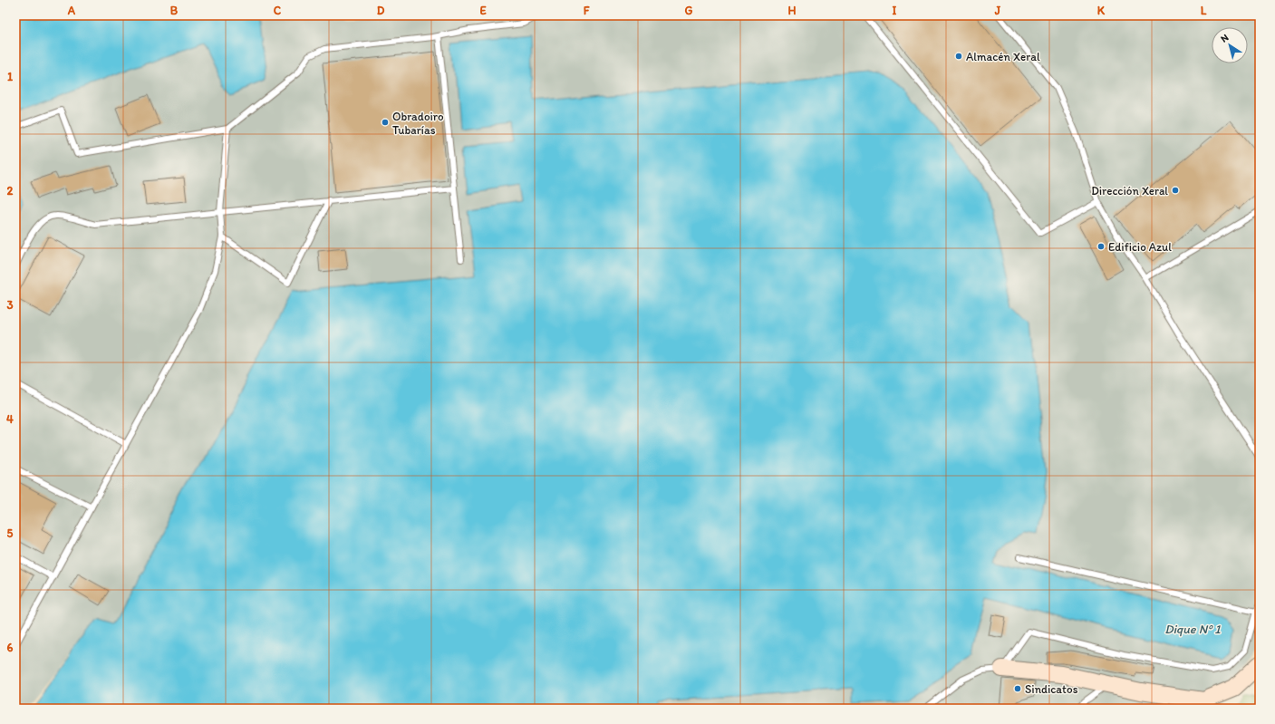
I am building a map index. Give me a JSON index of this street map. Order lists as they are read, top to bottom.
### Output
{
  "water": ["Dique Nº 1"],
  "places": [
    "Almacén Xeral",
    "Obradoiro Tubarías",
    "Dirección Xeral",
    "Edificio Azul",
    "Sindicatos"
  ],
  "north": "top left",
  "grid": {
    "columns": [
      "A",
      "B",
      "C",
      "D",
      "E",
      "F",
      "G",
      "H",
      "I",
      "J",
      "K",
      "L"
    ],
    "rows": [
      "1",
      "2",
      "3",
      "4",
      "5",
      "6"
    ]
  }
}
